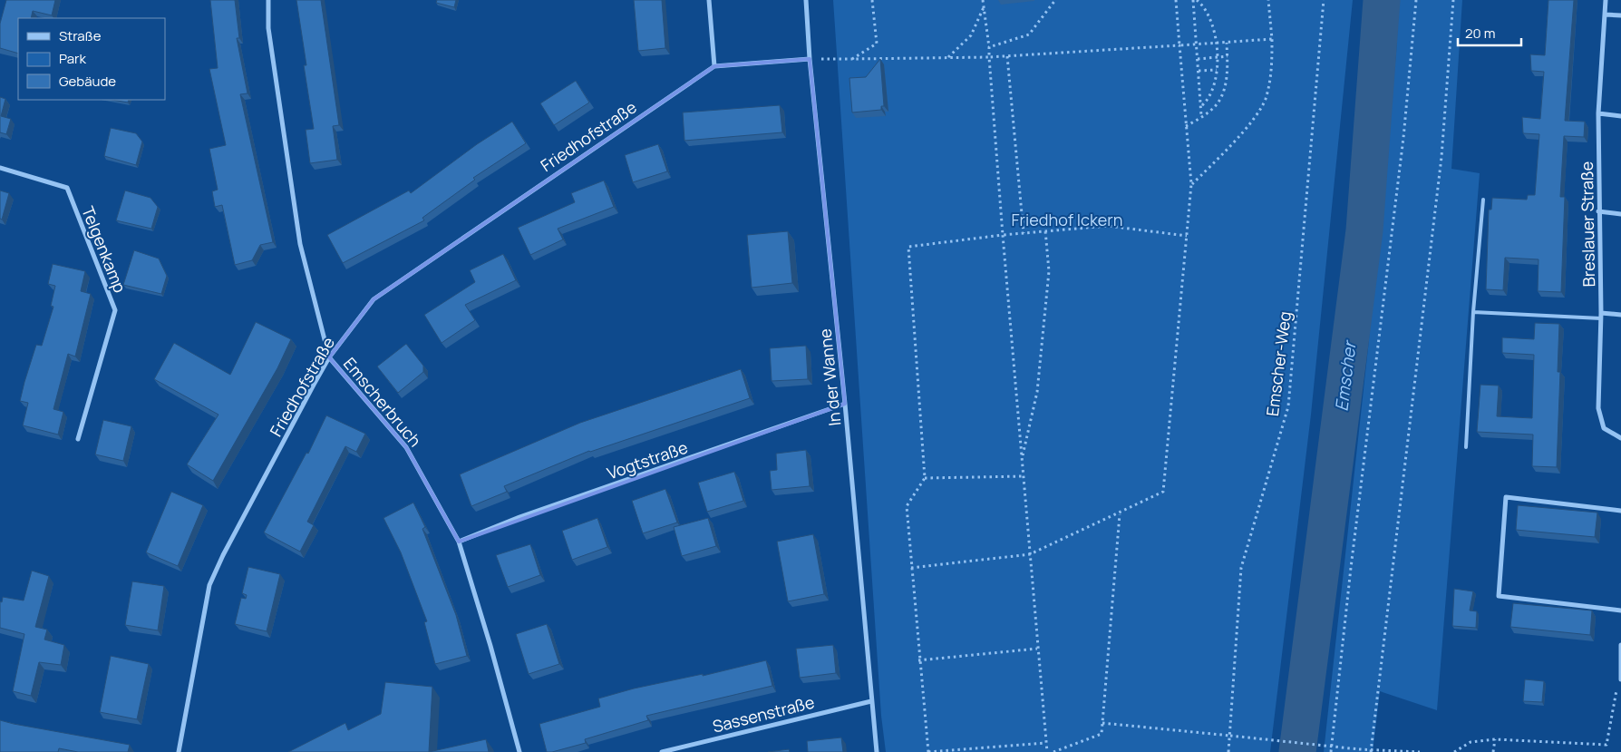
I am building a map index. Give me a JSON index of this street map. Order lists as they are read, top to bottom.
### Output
{
  "streets": {
    "street": [
      "Friedhofstraße",
      "Breslauer Straße",
      "Telgenkamp",
      "In der Wanne",
      "Emscherbruch",
      "Vogtstraße",
      "Sassenstraße"
    ],
    "path": ["Emscher-Weg"]
  },
  "crossings": [
    ["Friedhofstraße", "In der Wanne"],
    ["Friedhofstraße", "Emscherbruch"],
    ["In der Wanne", "Vogtstraße"],
    ["In der Wanne", "Sassenstraße"],
    ["Emscherbruch", "Vogtstraße"]
  ],
  "water": ["Emscher"],
  "parks": ["Friedhof Ickern"],
  "legend": ["Straße", "Park", "Gebäude"],
  "scale_bar": "20 m"
}
